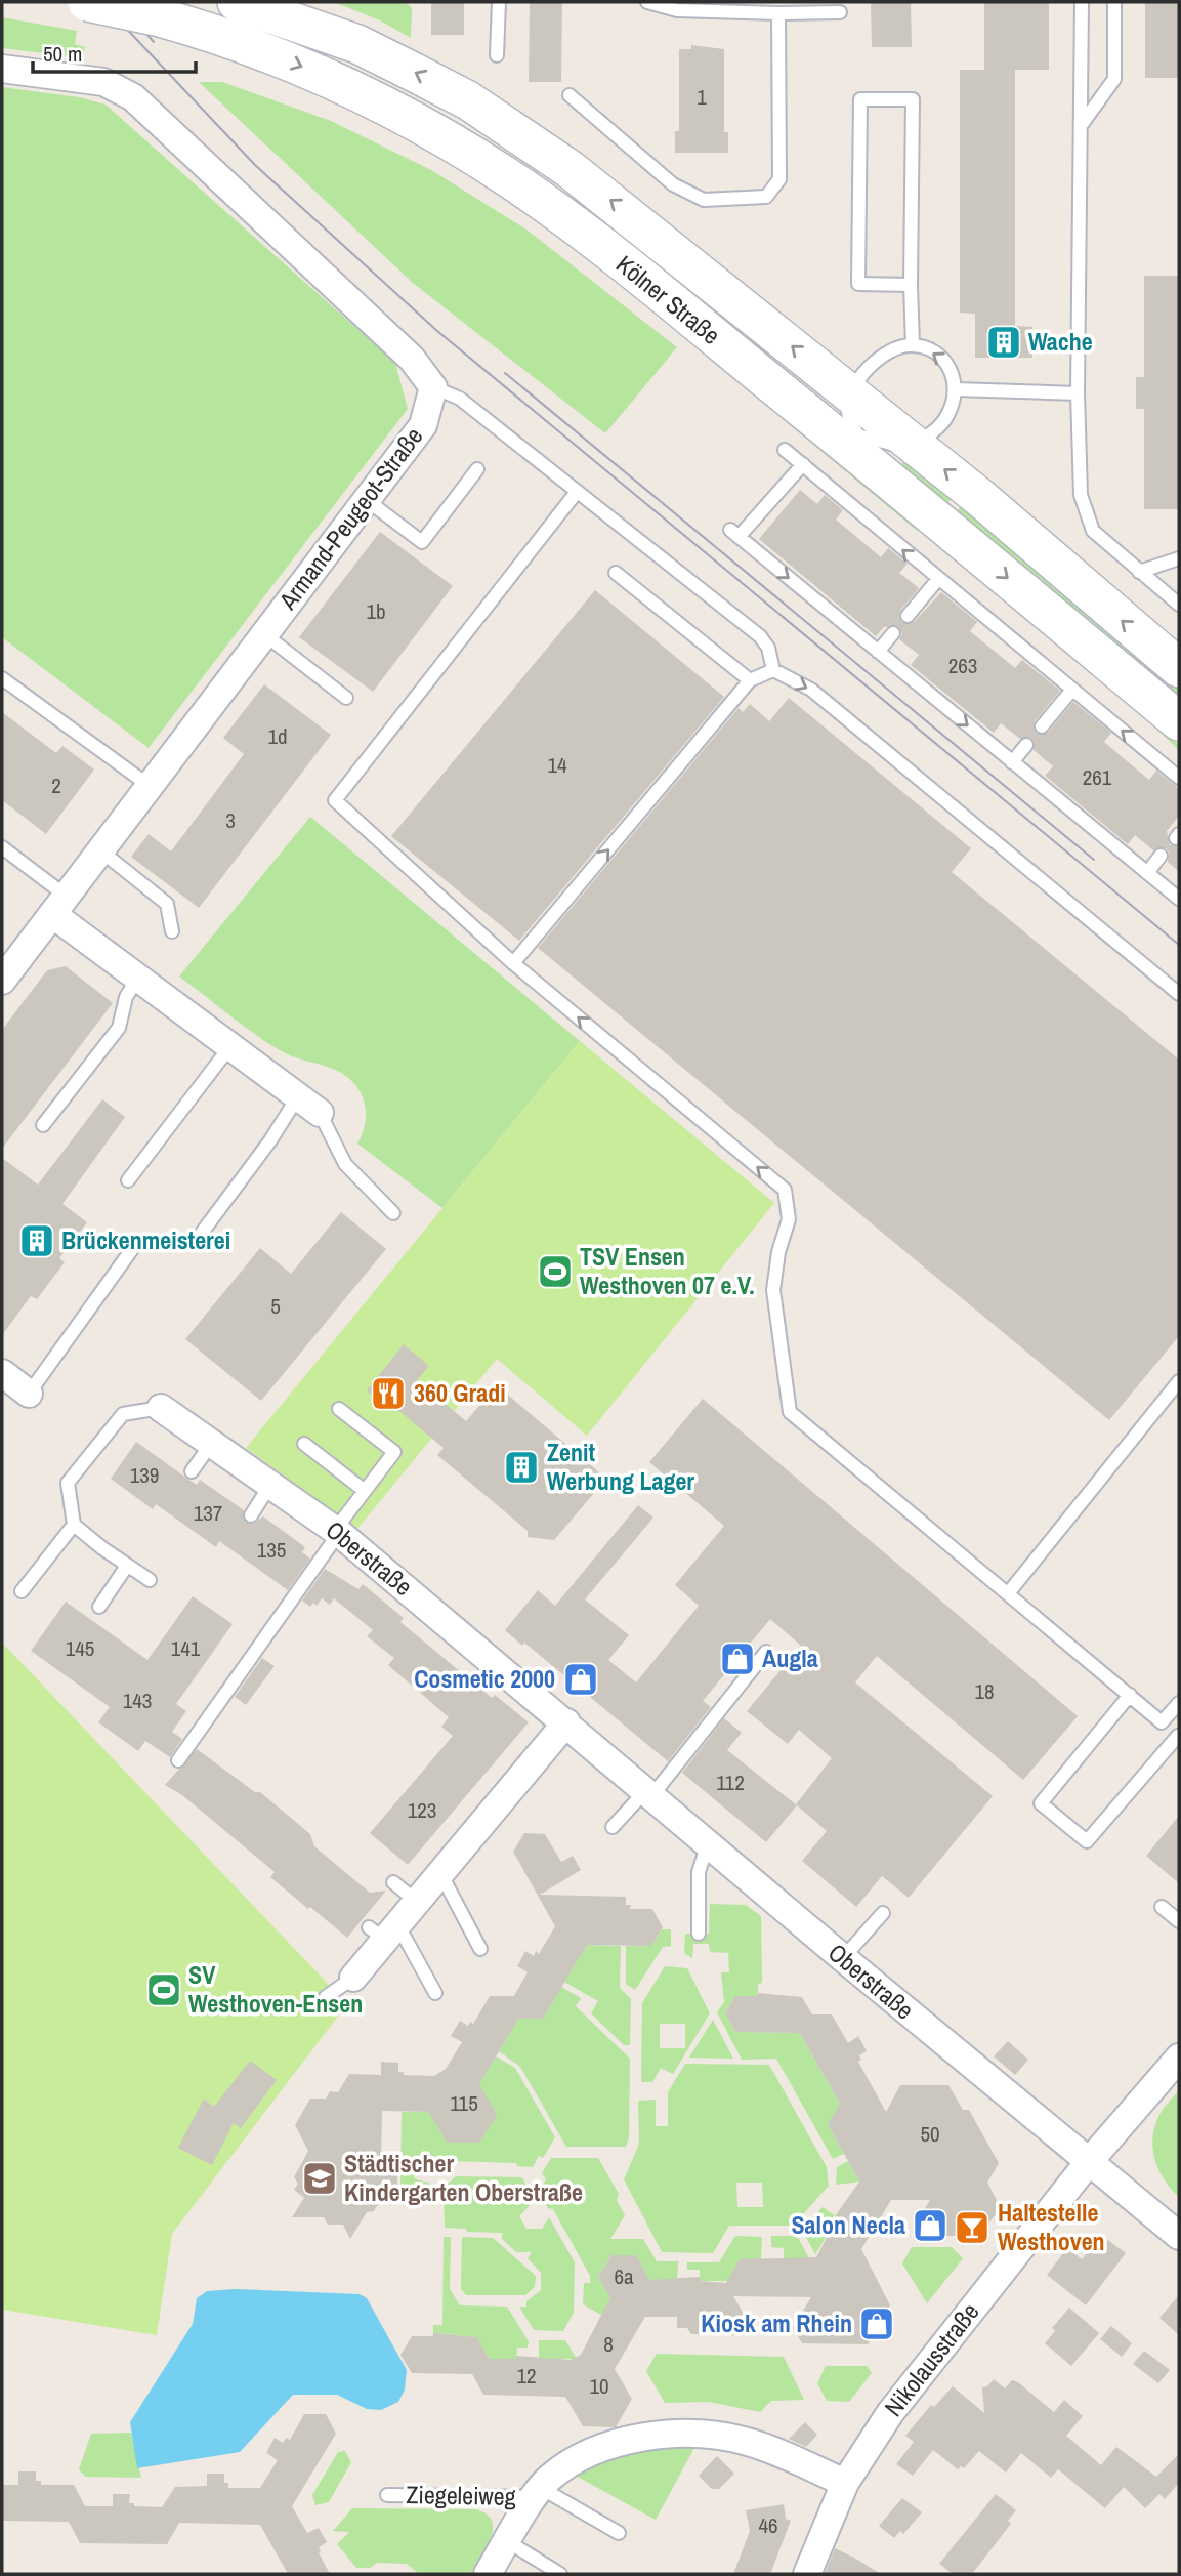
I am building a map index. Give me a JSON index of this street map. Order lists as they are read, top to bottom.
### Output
{
  "streets": {
    "main road": ["Kölner Straße"],
    "street": [
      "Armand-Peugeot-Straße",
      "Oberstraße",
      "Nikolausstraße",
      "Ziegeleiweg"
    ]
  },
  "crossings": [
    ["Oberstraße", "Nikolausstraße"],
    ["Nikolausstraße", "Ziegeleiweg"]
  ],
  "places": {
    "building": ["Wache", "Brückenmeisterei", "Zenit Werbung Lager"],
    "sports": ["TSV Ensen Westhoven 07 e.V.", "SV Westhoven-Ensen"],
    "restaurant": ["360 Gradi"],
    "shop": [
      "Augla",
      "Cosmetic 2000",
      "Salon Necla",
      "Kiosk am Rhein"
    ],
    "school or university": ["Städtischer Kindergarten Oberstraße"],
    "bar": ["Haltestelle Westhoven"]
  },
  "house_numbers": [
    "1",
    "1b",
    "263",
    "1d",
    "14",
    "261",
    "2",
    "3",
    "5",
    "139",
    "137",
    "135",
    "145",
    "141",
    "18",
    "143",
    "112",
    "123",
    "115",
    "50",
    "6a",
    "8",
    "12",
    "10",
    "46"
  ],
  "scale_bar": "50 m"
}
